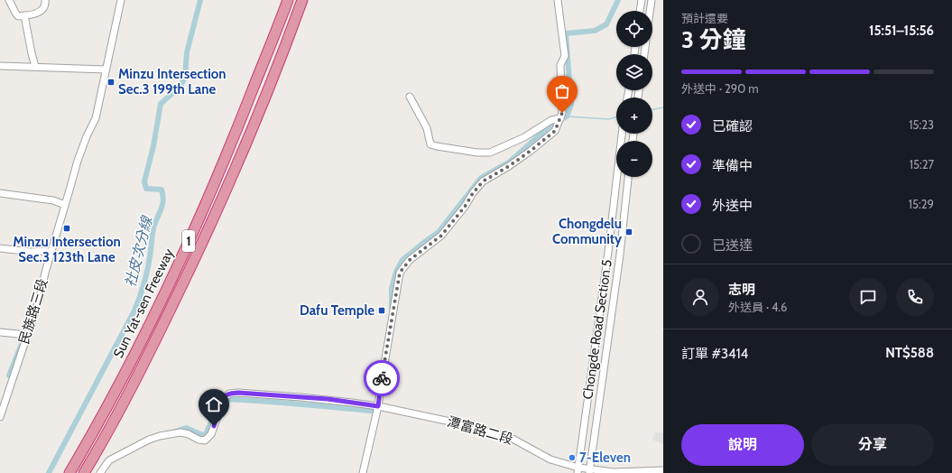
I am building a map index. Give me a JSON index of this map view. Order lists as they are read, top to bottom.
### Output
{
  "streets": {
    "highway": ["1", "Sun Yat-sen Freeway"],
    "street": ["民族路三段", "Chongde Road Section 5", "潭富路二段"]
  },
  "crossings": [
    ["Chongde Road Section 5", "潭富路二段"]
  ],
  "water": ["社皮次分線"],
  "places": {
    "transit": [
      "Minzu Intersection Sec.3 199th Lane",
      "Minzu Intersection Sec.3 123th Lane",
      "Chongdelu Community",
      "Dafu Temple"
    ],
    "other": ["7-Eleven"]
  },
  "page": {
    "heading": ["3 分鐘", "預計還要", "15:51–15:56"],
    "panel": [
      "志明",
      "外送員 · 4.6",
      "訂單 #3414",
      "NT$588"
    ],
    "map_buttons": ["+", "−"],
    "bar": "外送中 · 290 m",
    "list": [
      ["已確認", "15:23"],
      ["準備中", "15:27"],
      ["外送中", "15:29"],
      "已送達"
    ],
    "buttons": ["說明", "分享"]
  }
}
